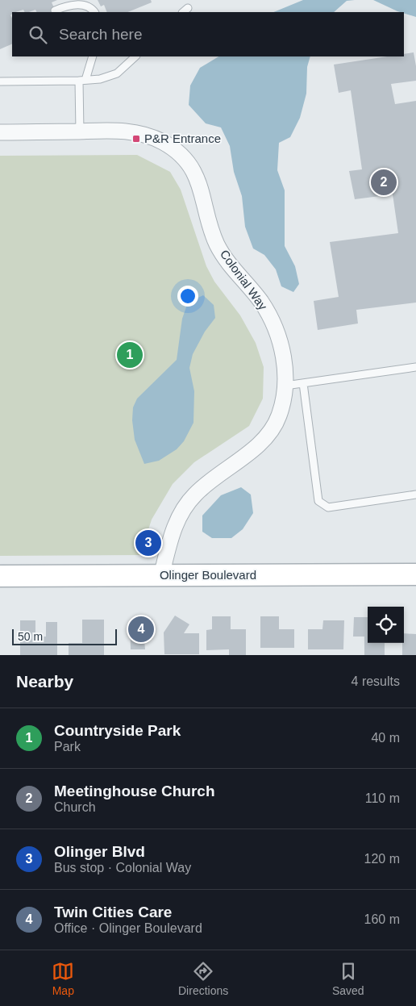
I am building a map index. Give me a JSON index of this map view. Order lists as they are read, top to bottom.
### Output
{
  "streets": {
    "street": ["Colonial Way", "Olinger Boulevard"]
  },
  "crossings": [
    ["Colonial Way", "Olinger Boulevard"]
  ],
  "places": {
    "transit": ["P&R Entrance"]
  },
  "scale_bar": "50 m",
  "page": {
    "search": "Search here",
    "pins": [
      "2",
      "1",
      "3",
      "4"
    ],
    "scale": "50 m",
    "heading": ["Nearby", "4 results"],
    "list": [
      {
        "mark": "1",
        "name": "Countryside Park",
        "note": "Park",
        "value": "40 m"
      },
      {
        "mark": "2",
        "name": "Meetinghouse Church",
        "note": "Church",
        "value": "110 m"
      },
      {
        "mark": "3",
        "name": "Olinger Blvd",
        "note": "Bus stop · Colonial Way",
        "value": "120 m"
      },
      {
        "mark": "4",
        "name": "Twin Cities Care",
        "note": "Office · Olinger Boulevard",
        "value": "160 m"
      }
    ],
    "nav": ["Map", "Directions", "Saved"]
  }
}
